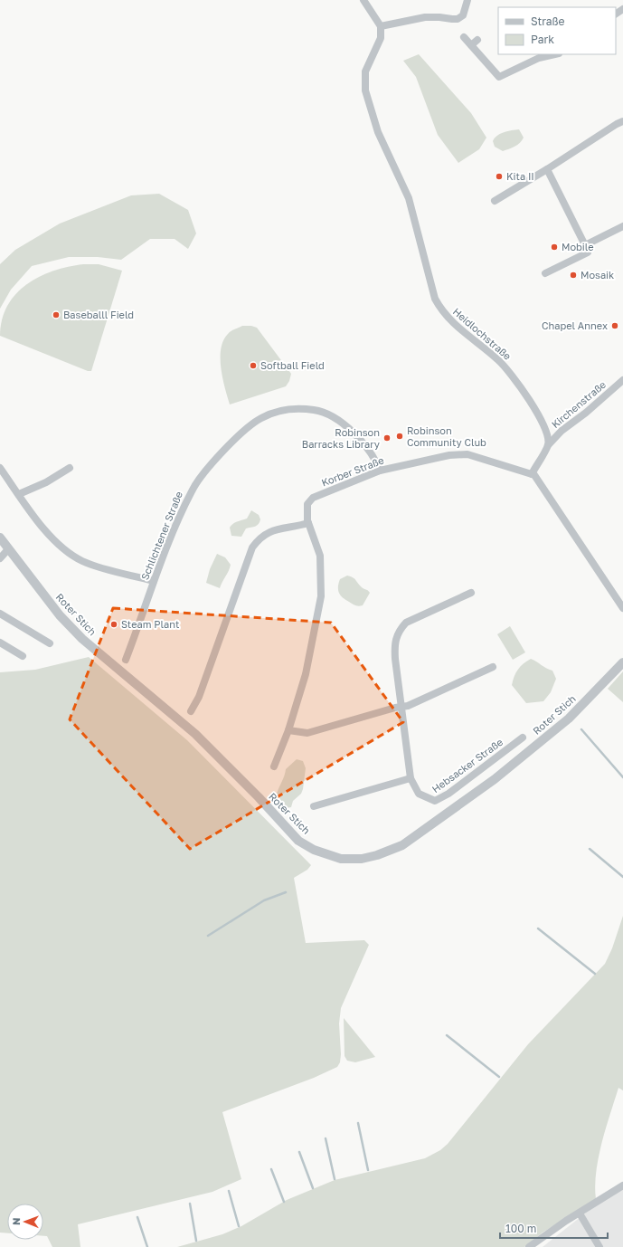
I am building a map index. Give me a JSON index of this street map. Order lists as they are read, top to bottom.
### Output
{
  "streets": {
    "street": [
      "Heidlochstraße",
      "Kirchenstraße",
      "Korber Straße",
      "Schlichtener Straße",
      "Roter Stich",
      "Hebsacker Straße"
    ]
  },
  "crossings": [
    ["Heidlochstraße", "Kirchenstraße"],
    ["Korber Straße", "Schlichtener Straße"]
  ],
  "places": [
    "Kita II",
    "Mobile",
    "Mosaik",
    "Baseballl Field",
    "Chapel Annex",
    "Softball Field",
    "Robinson Community Club",
    "Robinson Barracks Library",
    "Steam Plant"
  ],
  "legend": ["Straße", "Park"],
  "scale_bar": "100 m",
  "north": "left"
}
